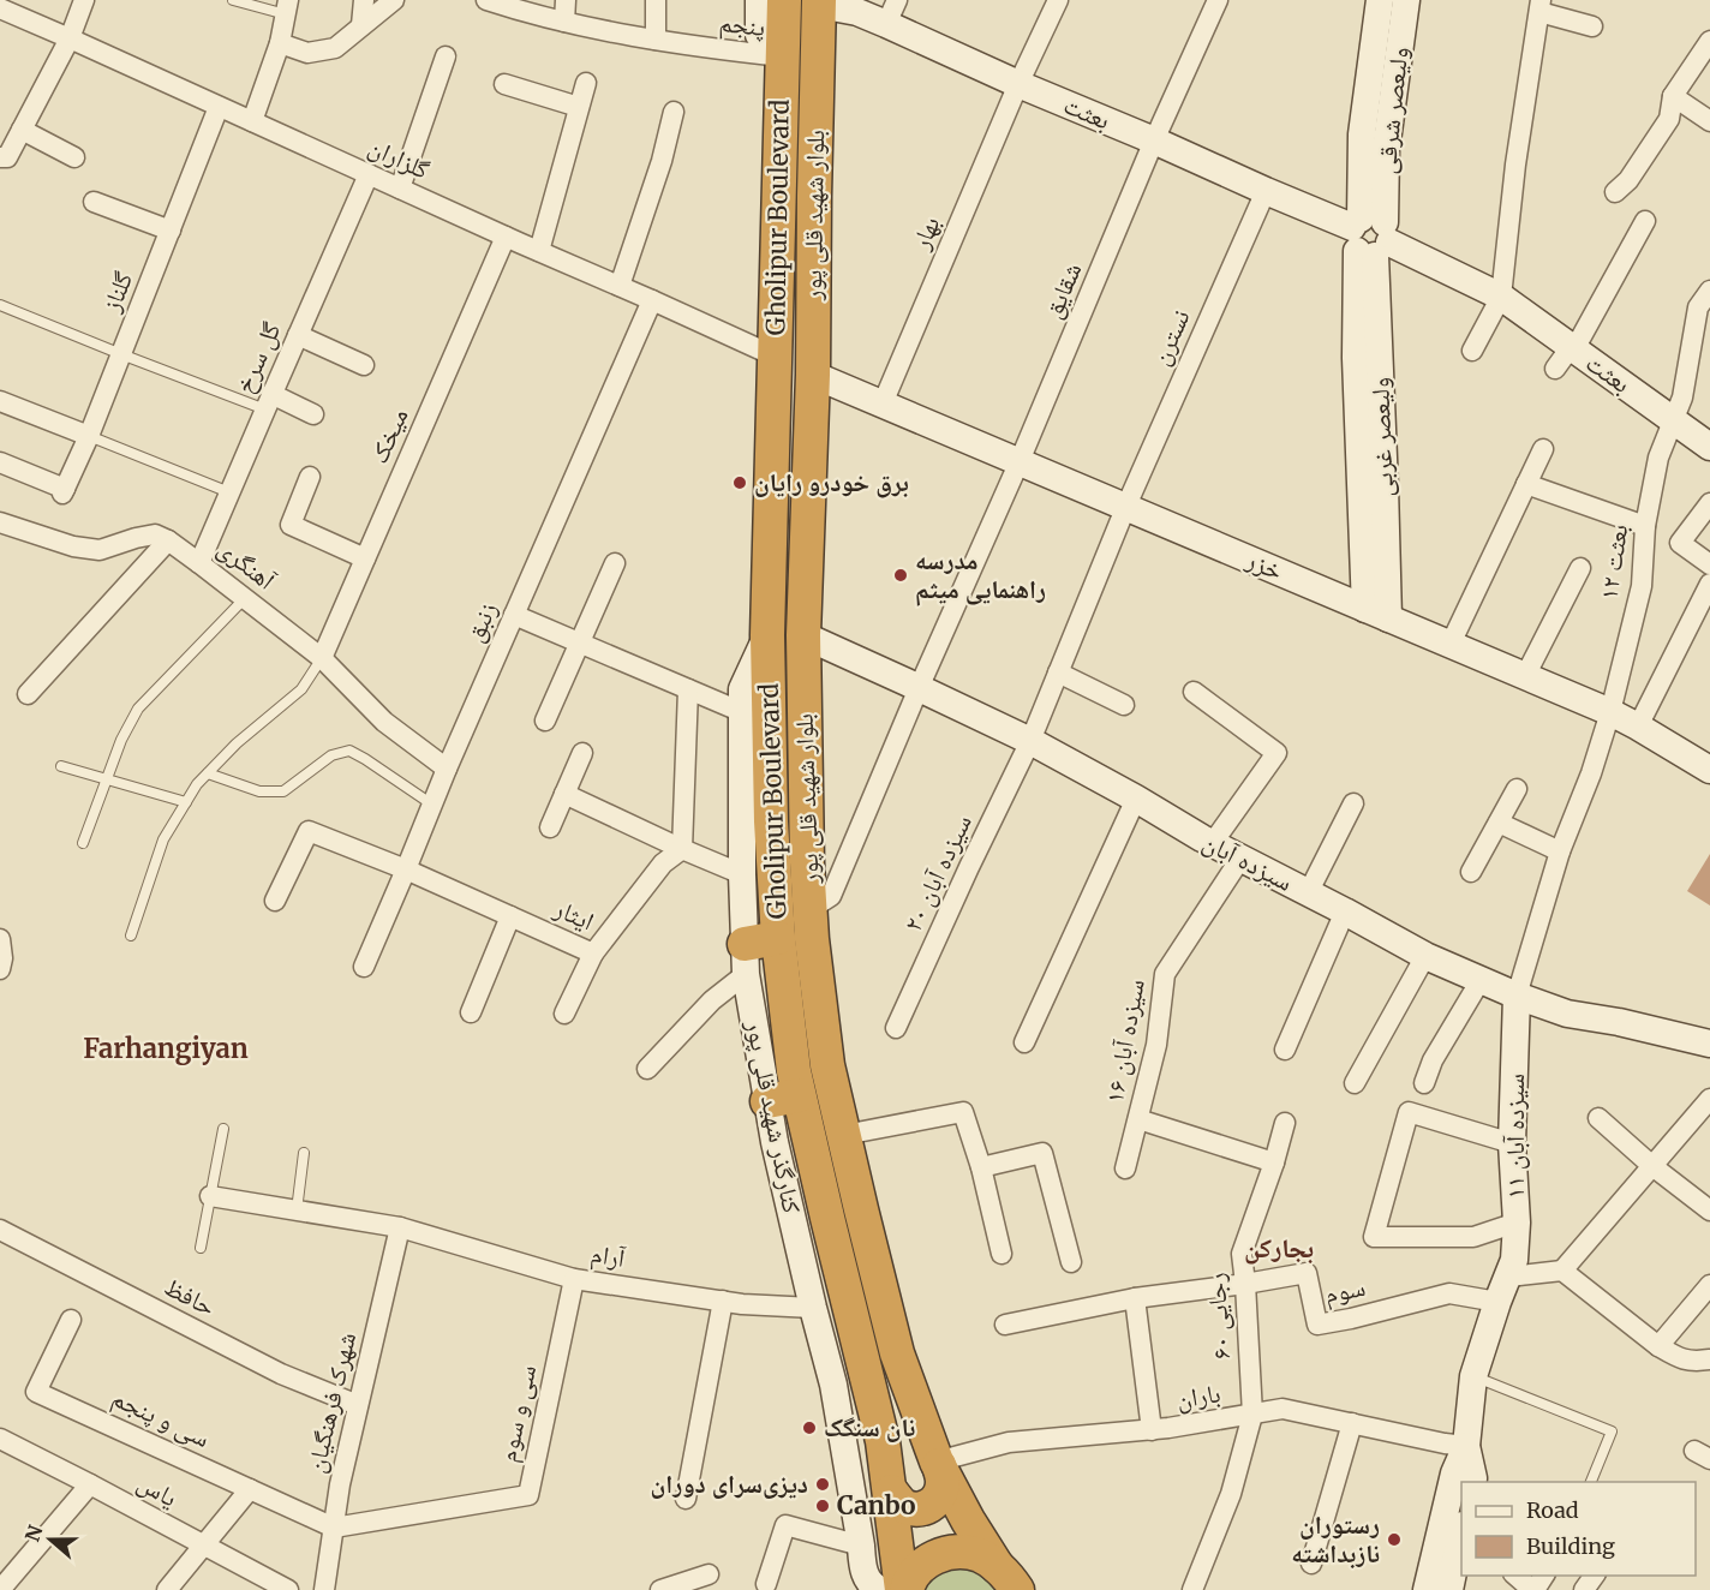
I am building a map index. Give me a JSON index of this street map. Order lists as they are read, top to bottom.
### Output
{
  "streets": {
    "highway": ["بلوار شهید قلی پور", "Gholipur Boulevard"],
    "street": [
      "پنجم",
      "ولیعصر شرقی",
      "بعثت",
      "گلزاران",
      "بهار",
      "شقایق",
      "گلناز",
      "نسترن",
      "گل سرخ",
      "میخک",
      "ولیعصر غربی",
      "بعثت ۱۲",
      "آهنگری",
      "خزر",
      "زنبق",
      "سیزده آبان",
      "سیزده آبان ۲۰",
      "ایثار",
      "سیزده آبان ۱۶",
      "کنارگذر شهید قلی پور",
      "سیزده آبان ۱۱",
      "آرام",
      "سوم",
      "حافظ",
      "رجایی ۶۰",
      "باران",
      "شهرک فرهنگیان",
      "سی و سوم",
      "سی و پنجم",
      "یاس"
    ]
  },
  "crossings": [
    ["پنجم", "Gholipur Boulevard"],
    ["ولیعصر شرقی", "بعثت"],
    ["ولیعصر شرقی", "ولیعصر غربی"],
    ["بعثت", "بلوار شهید قلی پور"],
    ["بعثت", "بهار"],
    ["بعثت", "شقایق"],
    ["بعثت", "نسترن"],
    ["بعثت", "ولیعصر غربی"],
    ["بعثت", "بعثت ۱۲"],
    ["گلزاران", "Gholipur Boulevard"],
    ["گلزاران", "گلناز"],
    ["گلزاران", "گل سرخ"],
    ["گلزاران", "میخک"],
    ["گلزاران", "زنبق"],
    ["بلوار شهید قلی پور", "شقایق"],
    ["بلوار شهید قلی پور", "خزر"],
    ["بلوار شهید قلی پور", "سیزده آبان"],
    ["بلوار شهید قلی پور", "باران"],
    ["Gholipur Boulevard", "کنارگذر شهید قلی پور"],
    ["بهار", "خزر"],
    ["شقایق", "خزر"],
    ["شقایق", "سیزده آبان"],
    ["نسترن", "خزر"],
    ["نسترن", "سیزده آبان ۲۰"],
    ["گل سرخ", "آهنگری"],
    ["میخک", "آهنگری"],
    ["ولیعصر غربی", "خزر"],
    ["بعثت ۱۲", "خزر"],
    ["بعثت ۱۲", "سیزده آبان"],
    ["بعثت ۱۲", "سیزده آبان ۱۱"],
    ["آهنگری", "زنبق"],
    ["زنبق", "ایثار"],
    ["سیزده آبان", "سیزده آبان ۲۰"],
    ["سیزده آبان", "سیزده آبان ۱۶"],
    ["سیزده آبان", "سیزده آبان ۱۱"],
    ["کنارگذر شهید قلی پور", "آرام"],
    ["سیزده آبان ۱۱", "سوم"],
    ["سیزده آبان ۱۱", "باران"],
    ["آرام", "شهرک فرهنگیان"],
    ["آرام", "سی و سوم"],
    ["سوم", "رجایی ۶۰"],
    ["حافظ", "شهرک فرهنگیان"],
    ["رجایی ۶۰", "باران"],
    ["شهرک فرهنگیان", "سی و سوم"],
    ["شهرک فرهنگیان", "سی و پنجم"],
    ["سی و سوم", "سی و پنجم"]
  ],
  "districts": ["Farhangiyan", "بجارکن"],
  "places": [
    "برق خودرو رایان",
    "مدرسه راهنمایی میثم",
    "نان سنگک",
    "دیزی‌سرای دوران",
    "Canbo",
    "رستوران نازبداشته"
  ],
  "legend": ["Road", "Building"],
  "north": "left"
}
